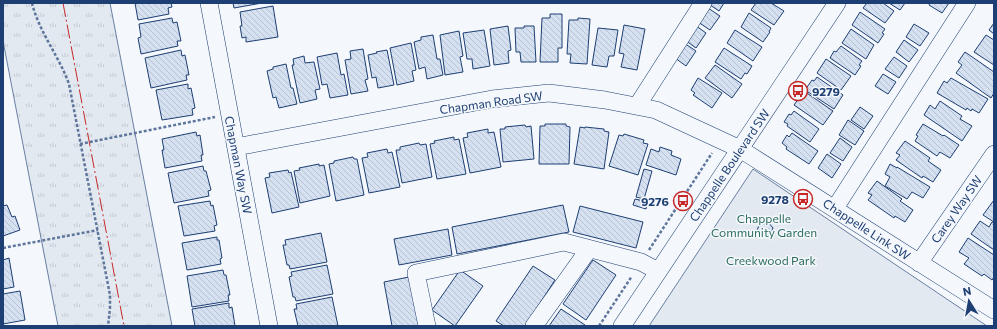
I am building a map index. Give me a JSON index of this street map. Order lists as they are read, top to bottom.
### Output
{
  "streets": {
    "street": [
      "Chapman Road SW",
      "Chapman Way SW",
      "Chappelle Boulevard SW",
      "Carey Way SW",
      "Chappelle Link SW"
    ]
  },
  "crossings": [
    ["Chapman Road SW", "Chapman Way SW"],
    ["Chapman Road SW", "Chappelle Boulevard SW"],
    ["Chapman Road SW", "Chappelle Link SW"],
    ["Chappelle Boulevard SW", "Chappelle Link SW"],
    ["Carey Way SW", "Chappelle Link SW"]
  ],
  "parks": ["Chappelle Community Garden", "Creekwood Park"],
  "places": {
    "bus stop": ["9279", "9278", "9276"]
  },
  "north": "top"
}
